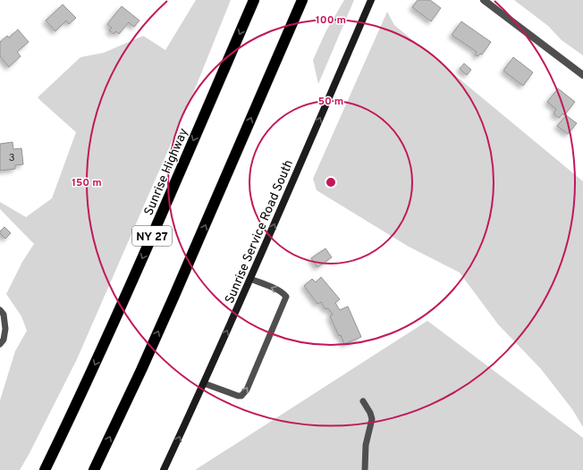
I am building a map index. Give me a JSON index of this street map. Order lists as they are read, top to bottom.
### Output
{
  "streets": {
    "highway": ["Sunrise Highway", "NY 27"],
    "main road": ["Sunrise Service Road South"]
  },
  "one_way": ["Sunrise Service Road South"],
  "house_numbers": ["3"],
  "rings": ["100 m", "50 m", "150 m"]
}
